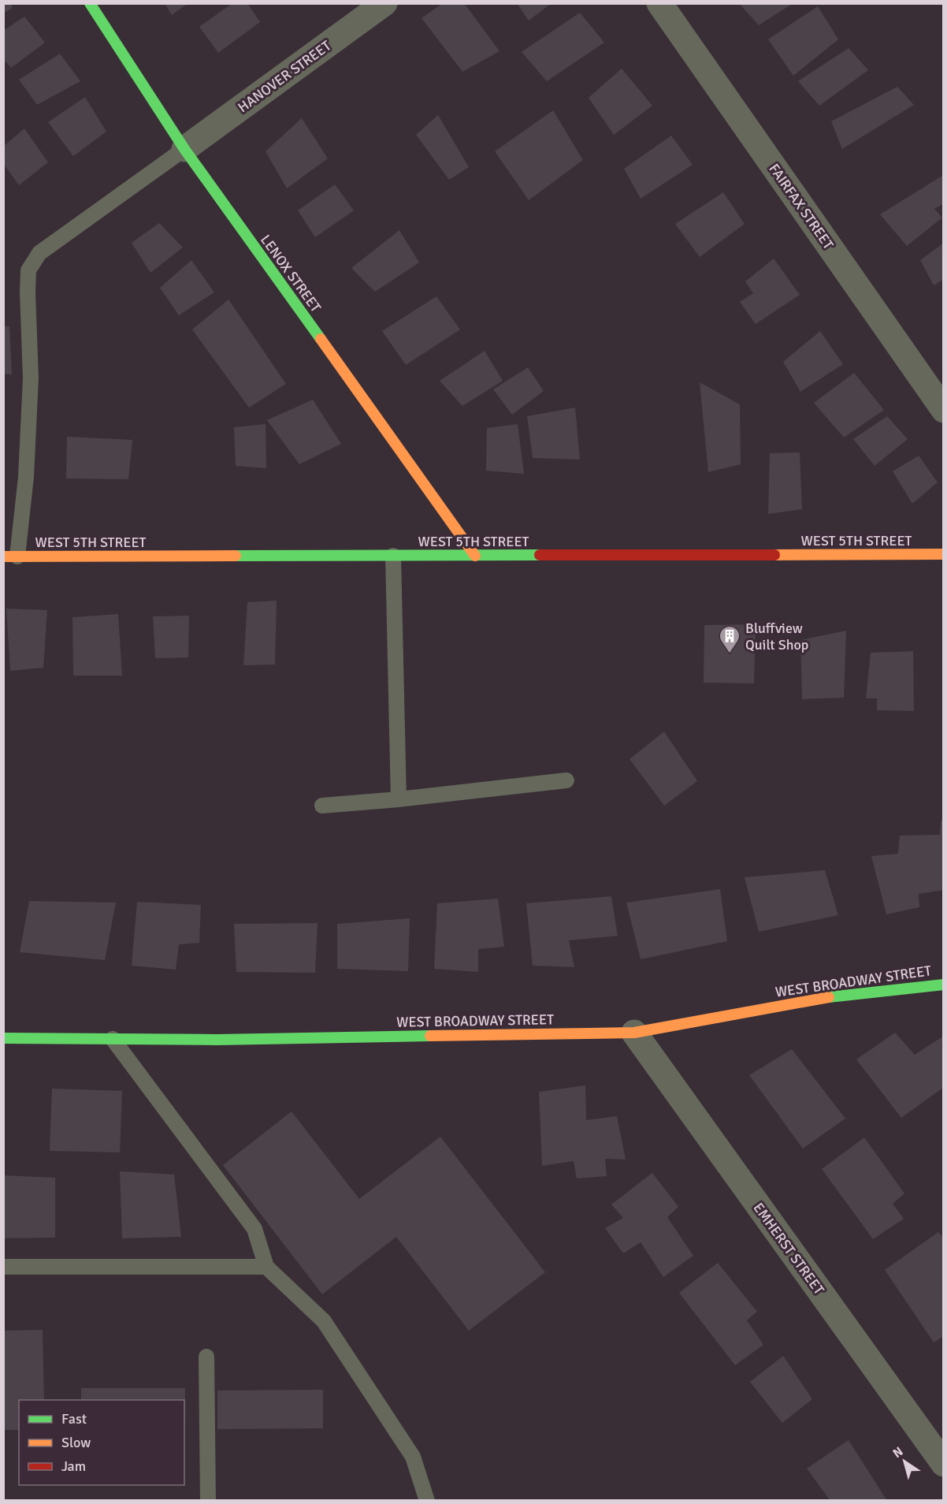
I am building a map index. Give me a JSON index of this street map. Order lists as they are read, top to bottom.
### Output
{
  "streets": {
    "street": [
      "HANOVER STREET",
      "FAIRFAX STREET",
      "LENOX STREET",
      "WEST 5TH STREET",
      "WEST BROADWAY STREET",
      "EMHERST STREET"
    ]
  },
  "crossings": [
    ["HANOVER STREET", "LENOX STREET"],
    ["LENOX STREET", "WEST 5TH STREET"],
    ["WEST BROADWAY STREET", "EMHERST STREET"]
  ],
  "places": {
    "building": ["Bluffview Quilt Shop"]
  },
  "legend": ["Fast", "Slow", "Jam"],
  "north": "top left"
}
